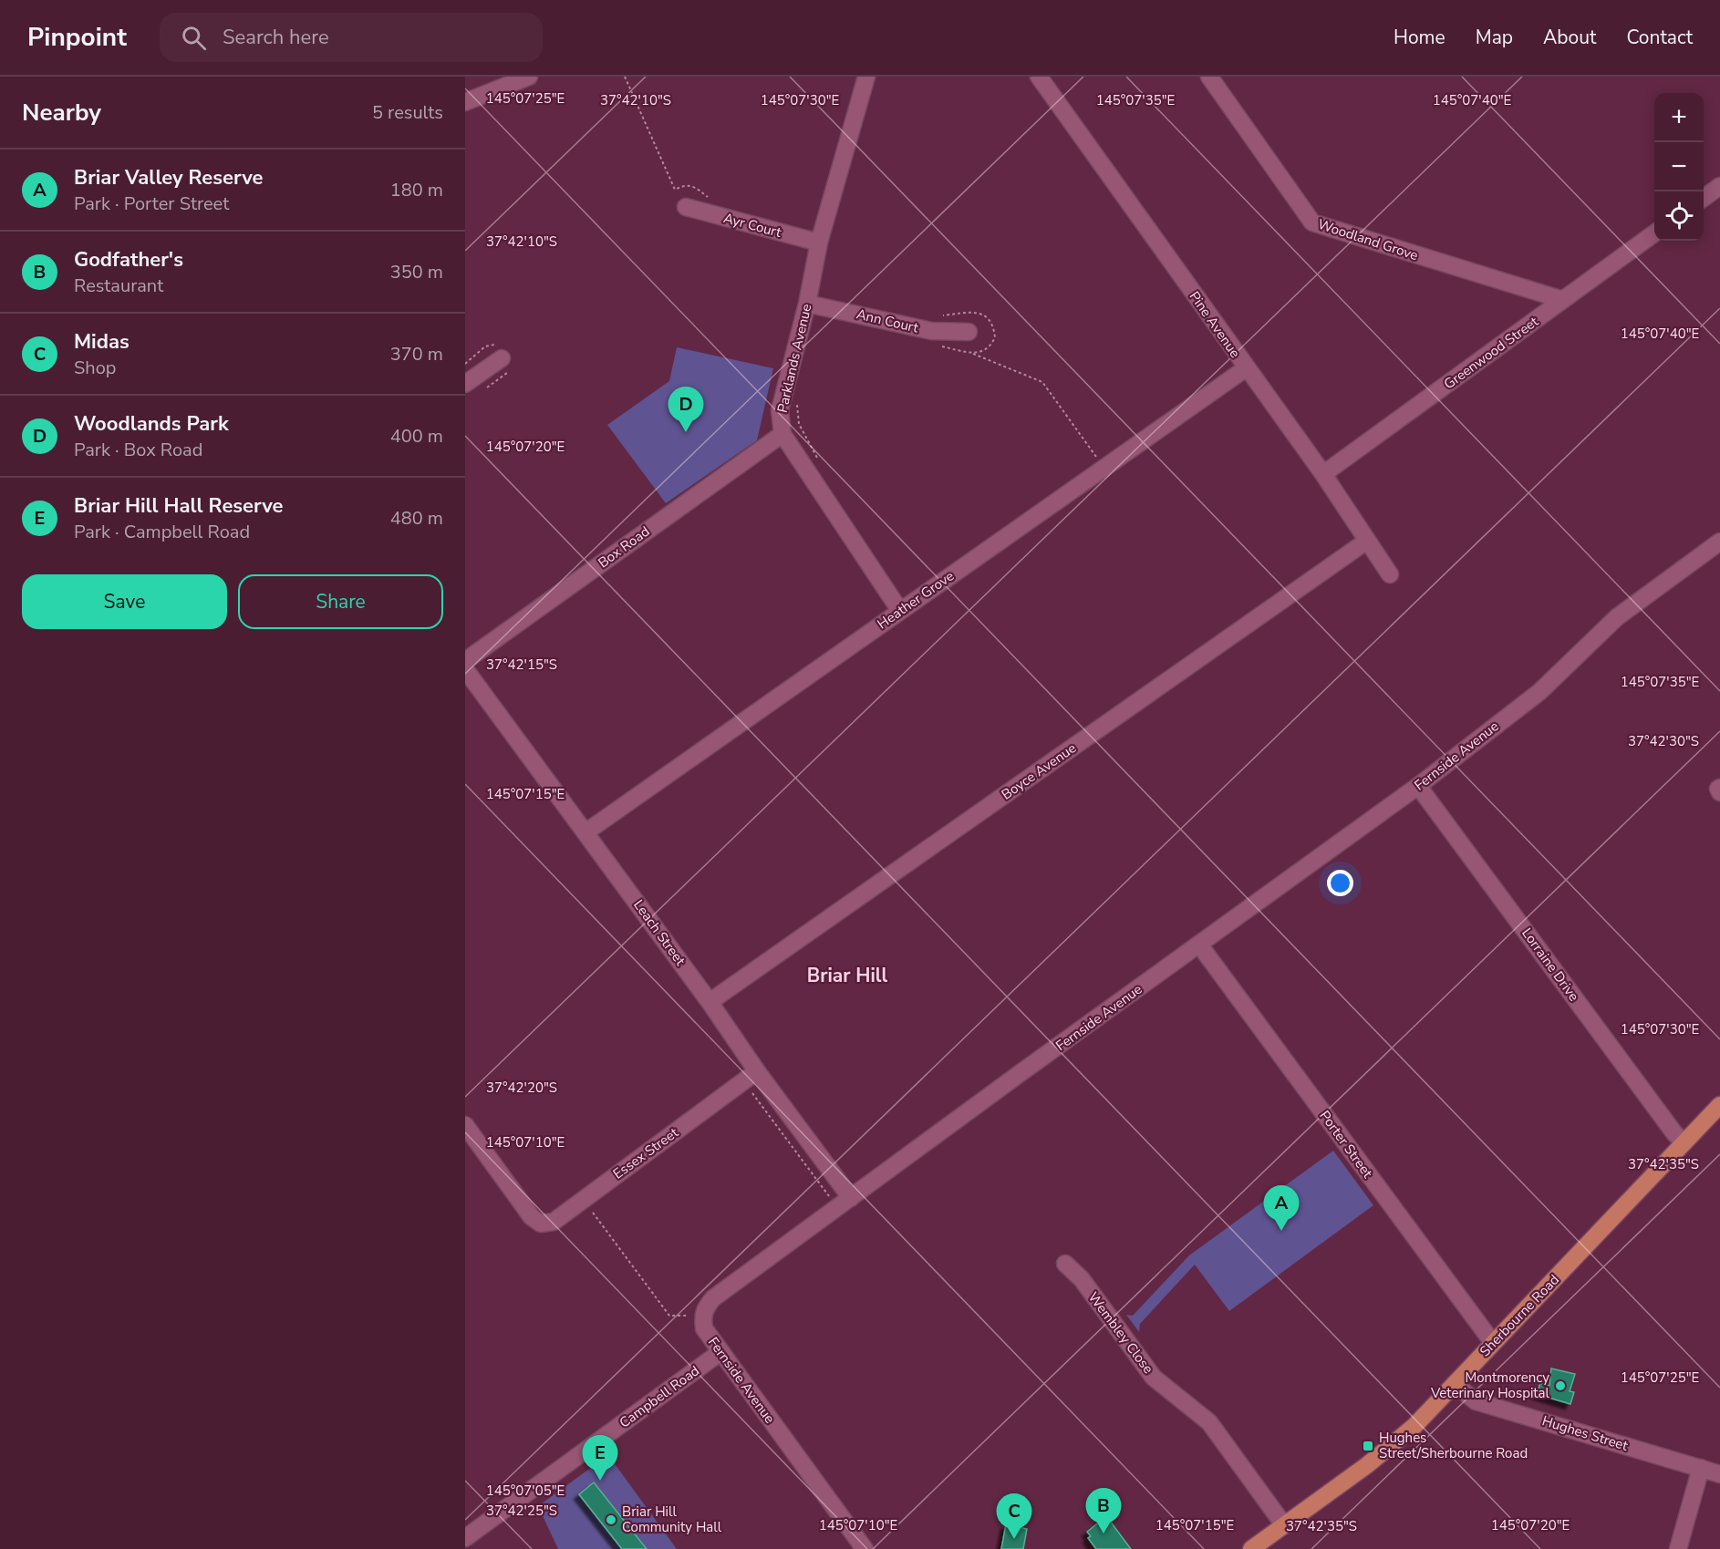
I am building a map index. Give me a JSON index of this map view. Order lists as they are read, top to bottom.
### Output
{
  "streets": {
    "main road": ["Sherbourne Road"],
    "street": [
      "Ayr Court",
      "Woodland Grove",
      "Ann Court",
      "Pine Avenue",
      "Greenwood Street",
      "Parklands Avenue",
      "Box Road",
      "Heather Grove",
      "Fernside Avenue",
      "Boyce Avenue",
      "Leach Street",
      "Lorraine Drive",
      "Porter Street",
      "Essex Street",
      "Wembley Close",
      "Campbell Road",
      "Hughes Street"
    ]
  },
  "crossings": [
    ["Ayr Court", "Parklands Avenue"],
    ["Woodland Grove", "Greenwood Street"],
    ["Ann Court", "Parklands Avenue"],
    ["Pine Avenue", "Greenwood Street"],
    ["Pine Avenue", "Heather Grove"],
    ["Pine Avenue", "Boyce Avenue"],
    ["Parklands Avenue", "Box Road"],
    ["Parklands Avenue", "Heather Grove"],
    ["Heather Grove", "Leach Street"],
    ["Fernside Avenue", "Leach Street"],
    ["Fernside Avenue", "Lorraine Drive"],
    ["Fernside Avenue", "Porter Street"],
    ["Fernside Avenue", "Campbell Road"],
    ["Boyce Avenue", "Leach Street"],
    ["Leach Street", "Essex Street"],
    ["Lorraine Drive", "Sherbourne Road"],
    ["Porter Street", "Sherbourne Road"],
    ["Sherbourne Road", "Wembley Close"],
    ["Sherbourne Road", "Hughes Street"]
  ],
  "districts": ["Briar Hill"],
  "places": {
    "other": ["Montmorency Veterinary Hospital", "Briar Hill Community Hall"],
    "transit": ["Hughes Street/Sherbourne Road"]
  },
  "page": {
    "header": "Pinpoint",
    "search": "Search here",
    "nav": [
      "Home",
      "Map",
      "About",
      "Contact"
    ],
    "heading": ["Nearby", "5 results"],
    "map_buttons": ["+", "−"],
    "list": [
      {
        "mark": "A",
        "name": "Briar Valley Reserve",
        "note": "Park · Porter Street",
        "value": "180 m"
      },
      {
        "mark": "B",
        "name": "Godfather's",
        "note": "Restaurant",
        "value": "350 m"
      },
      {
        "mark": "C",
        "name": "Midas",
        "note": "Shop",
        "value": "370 m"
      },
      {
        "mark": "D",
        "name": "Woodlands Park",
        "note": "Park · Box Road",
        "value": "400 m"
      },
      {
        "mark": "E",
        "name": "Briar Hill Hall Reserve",
        "note": "Park · Campbell Road",
        "value": "480 m"
      }
    ],
    "pins": [
      "D",
      "A",
      "E",
      "B",
      "C"
    ],
    "buttons": ["Save", "Share"]
  },
  "coordinates": [
    "145°07'25\"E",
    "37°42'10\"S",
    "145°07'40\"E",
    "145°07'30\"E",
    "145°07'35\"E",
    "145°07'20\"E",
    "37°42'15\"S",
    "37°42'30\"S",
    "145°07'15\"E",
    "37°42'20\"S",
    "145°07'10\"E",
    "37°42'35\"S",
    "145°07'05\"E",
    "37°42'25\"S"
  ]
}
